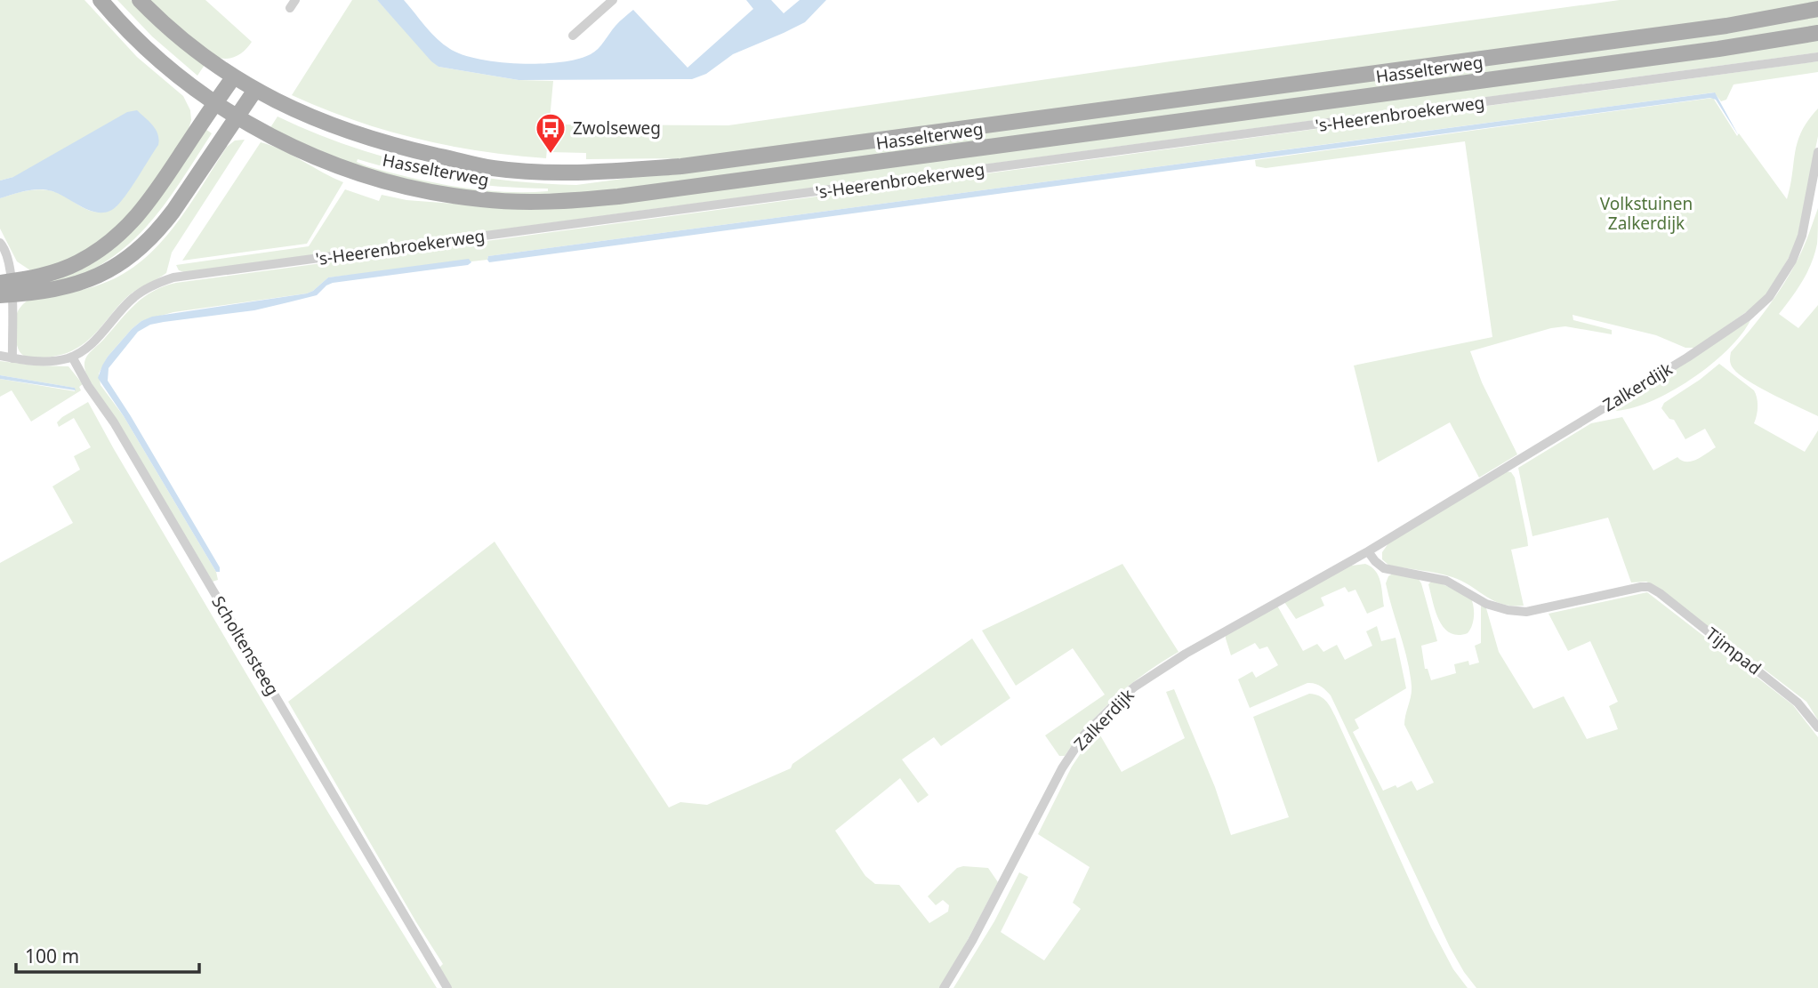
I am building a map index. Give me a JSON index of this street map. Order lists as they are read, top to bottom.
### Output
{
  "streets": {
    "main road": ["Hasselterweg"],
    "street": [
      "'s-Heerenbroekerweg",
      "Zalkerdijk",
      "Scholtensteeg",
      "Tijmpad"
    ]
  },
  "crossings": [
    ["'s-Heerenbroekerweg", "Scholtensteeg"],
    ["Zalkerdijk", "Tijmpad"]
  ],
  "parks": ["Volkstuinen Zalkerdijk"],
  "places": {
    "bus stop": ["Zwolseweg"]
  },
  "scale_bar": "100 m"
}
